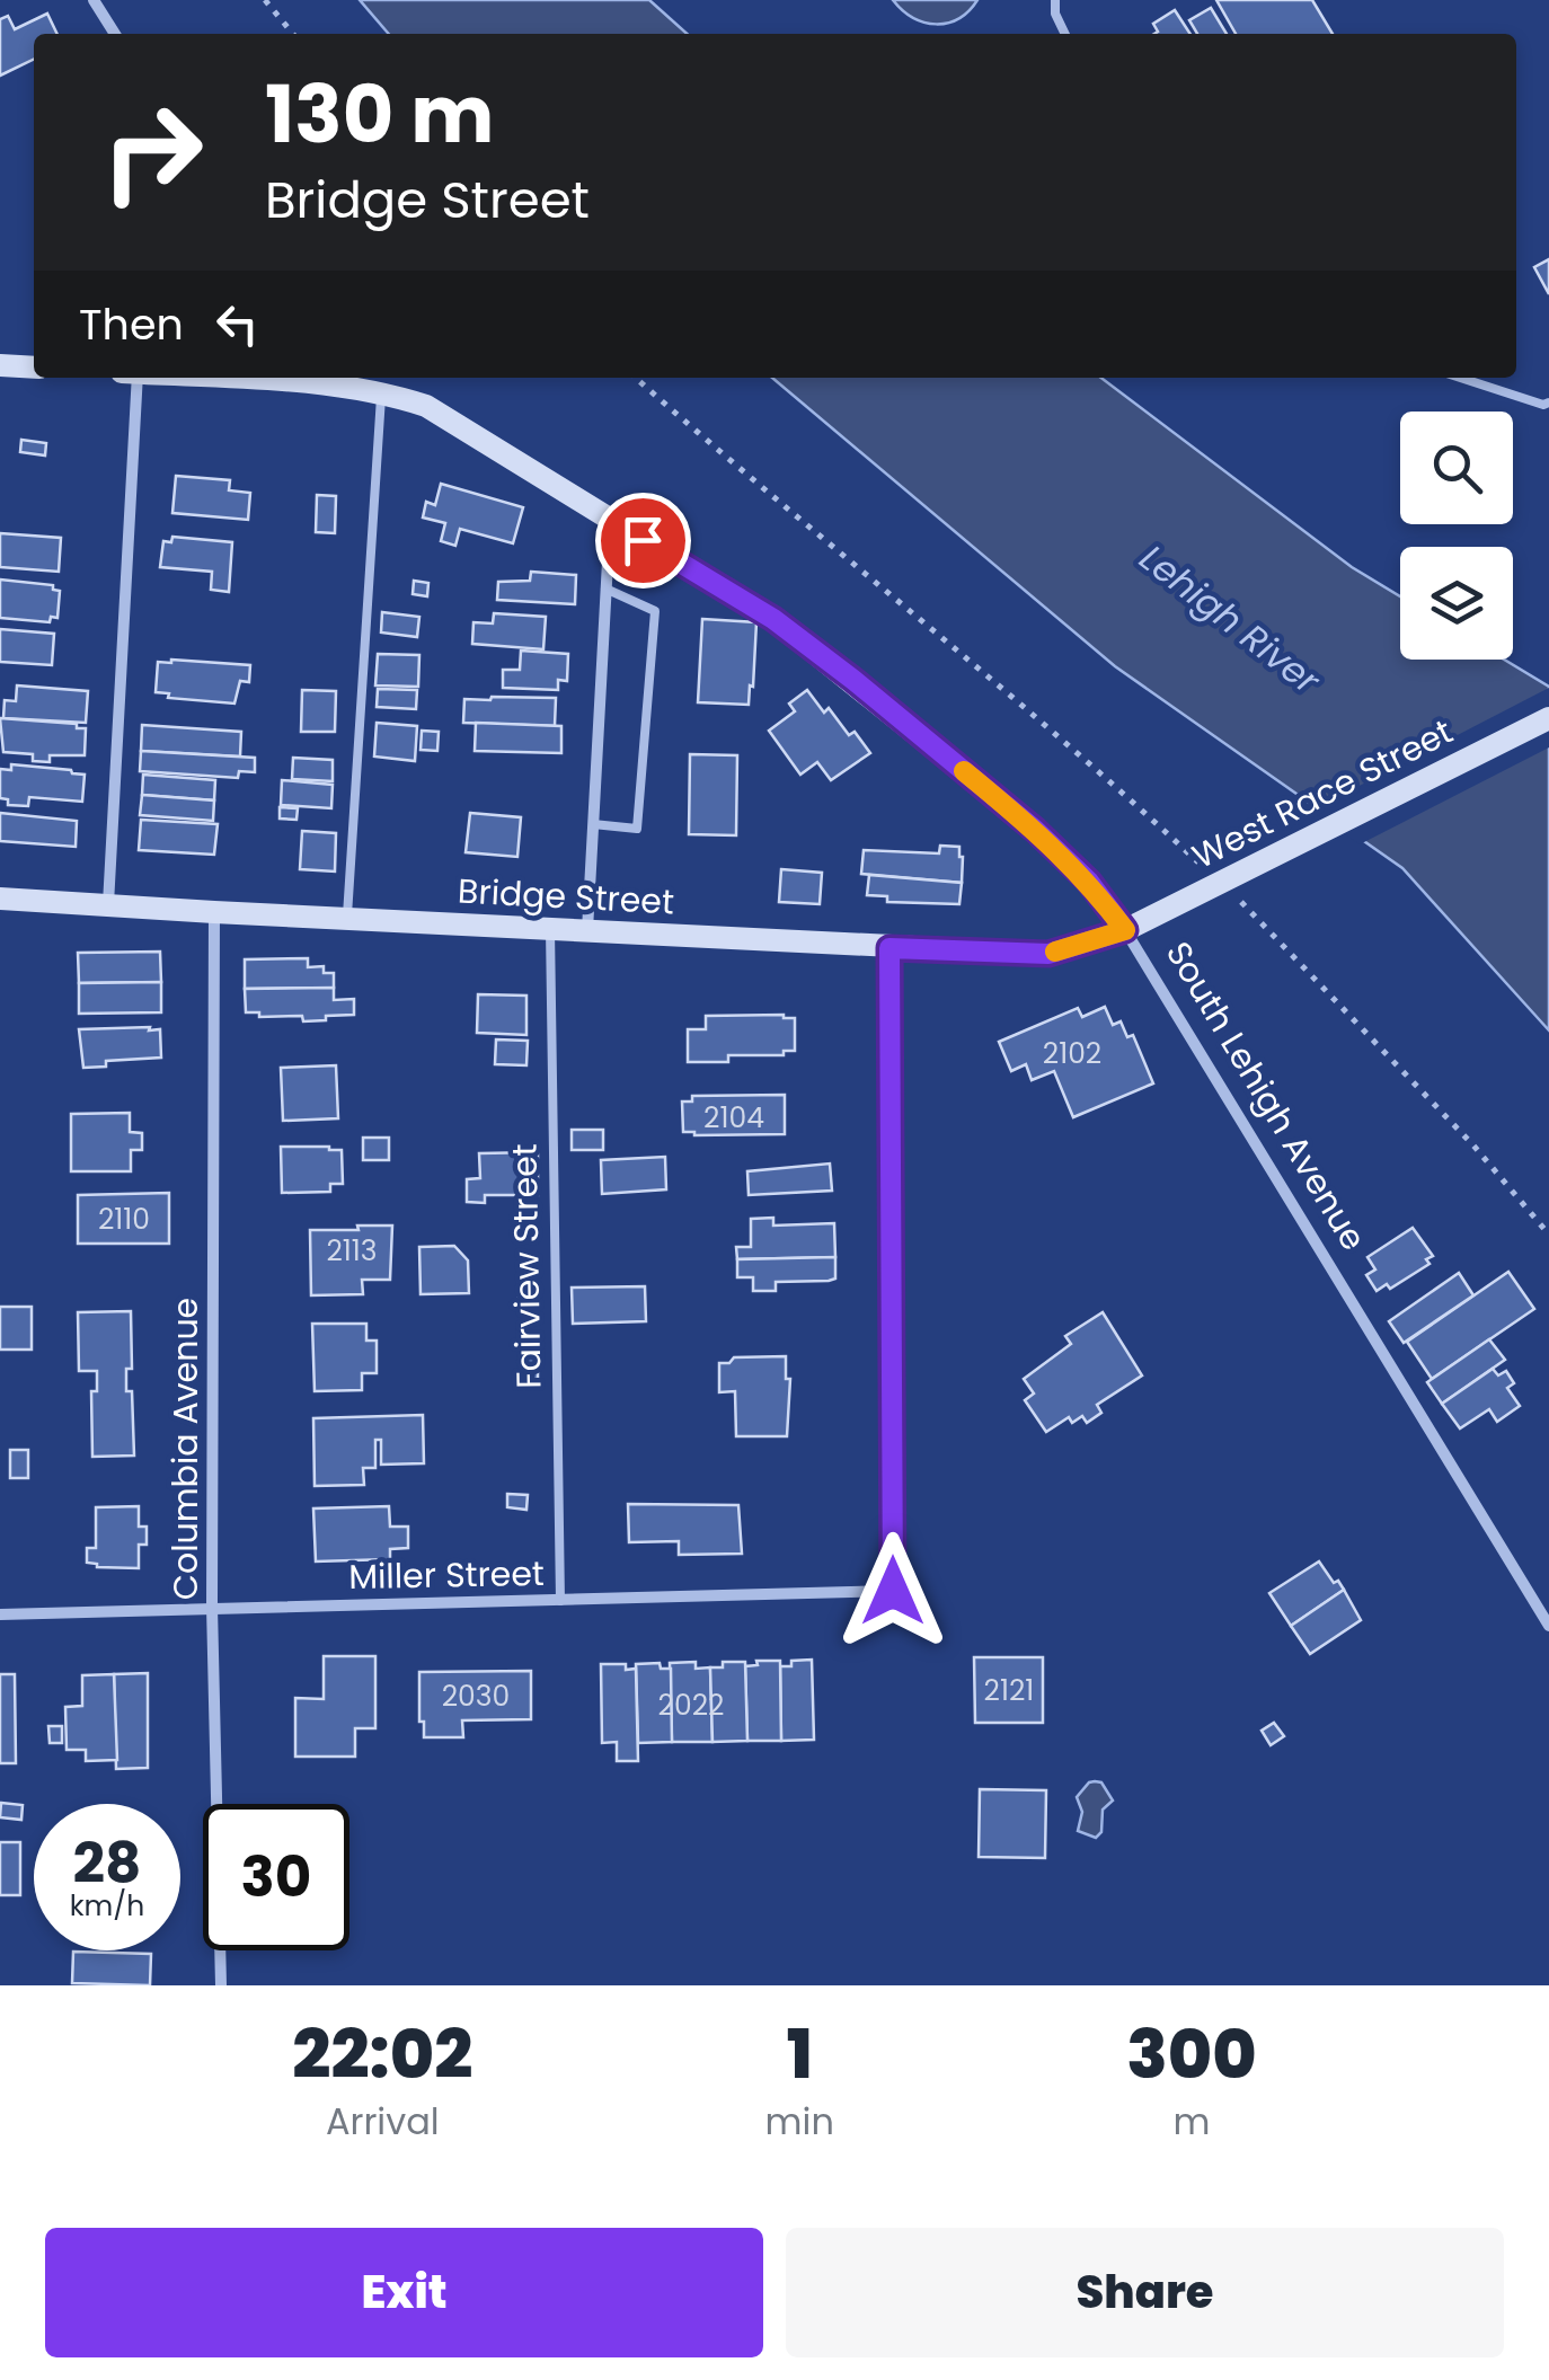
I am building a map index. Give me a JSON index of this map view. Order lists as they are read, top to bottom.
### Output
{
  "streets": {
    "main road": ["West Race Street", "Bridge Street", "South Lehigh Avenue"],
    "street": ["Columbia Avenue", "Miller Street"],
    "lane": ["Fairview Street"]
  },
  "crossings": [
    ["West Race Street", "Bridge Street"],
    ["West Race Street", "South Lehigh Avenue"],
    ["Bridge Street", "South Lehigh Avenue"],
    ["Bridge Street", "Fairview Street"],
    ["Bridge Street", "Columbia Avenue"],
    ["Bridge Street", "Miller Street"],
    ["Fairview Street", "Miller Street"],
    ["Columbia Avenue", "Miller Street"]
  ],
  "water": ["Lehigh River"],
  "house_numbers": [
    "2102",
    "2104",
    "2110",
    "2113",
    "2121",
    "2030",
    "2022"
  ],
  "page": {
    "turn": ["130 m", "Bridge Street"],
    "then": "Then",
    "speed": "28 km/h",
    "limit": "30",
    "eta": [
      "22:02",
      "Arrival",
      "1",
      "min",
      "300",
      "m"
    ],
    "buttons": ["Exit", "Share"]
  }
}
